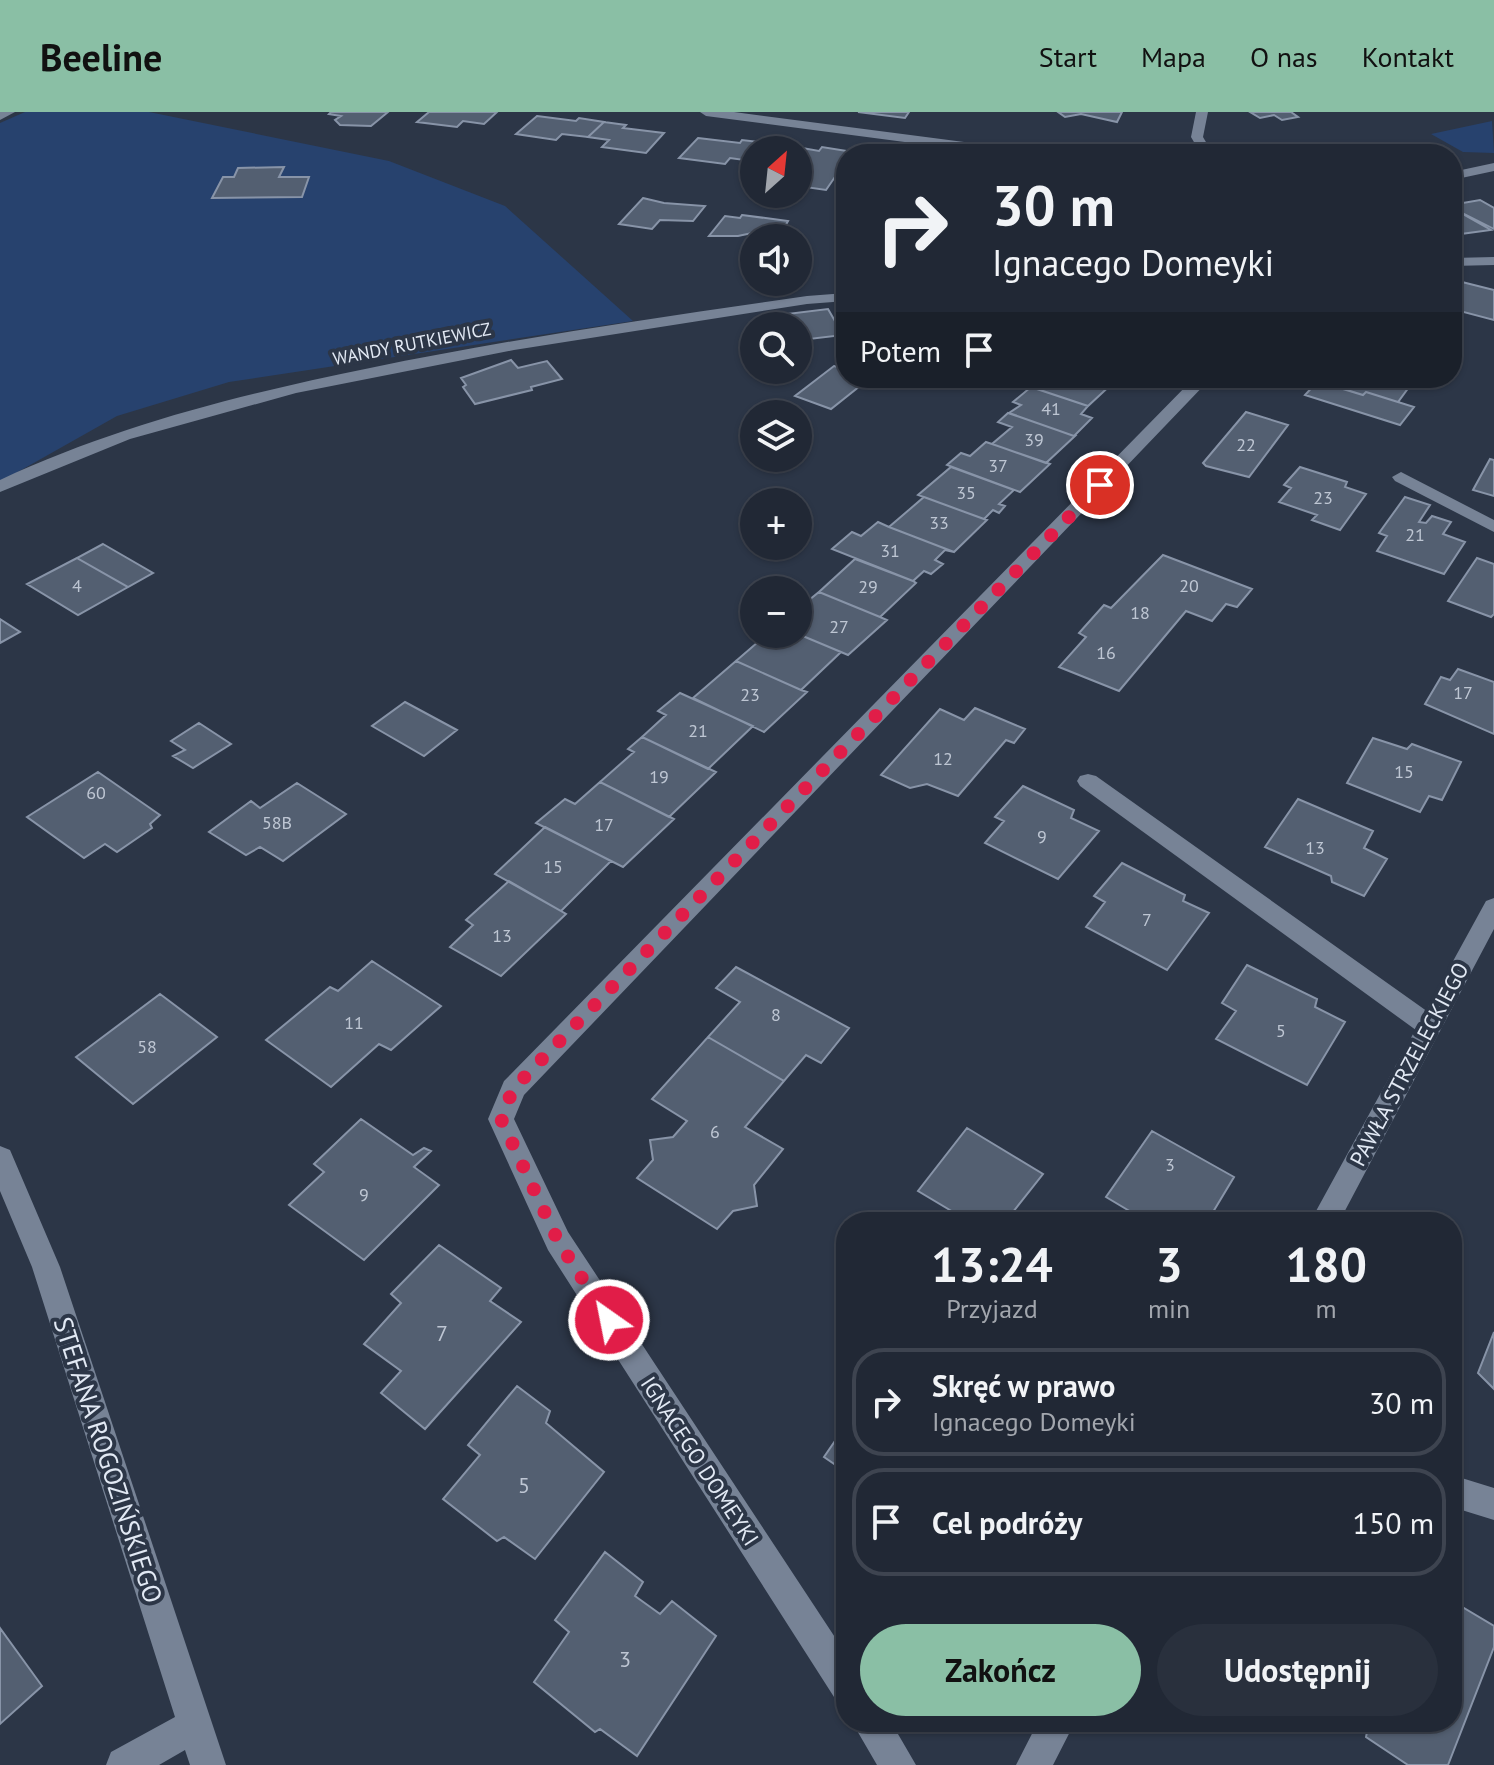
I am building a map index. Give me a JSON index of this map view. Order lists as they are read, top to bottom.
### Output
{
  "streets": {
    "street": [
      "WANDY RUTKIEWICZ",
      "PAWŁA STRZELECKIEGO",
      "STEFANA ROGOZIŃSKIEGO",
      "IGNACEGO DOMEYKI"
    ]
  },
  "house_numbers": [
    "41",
    "39",
    "22",
    "37",
    "35",
    "23",
    "33",
    "21",
    "31",
    "4",
    "20",
    "29",
    "18",
    "27",
    "16",
    "17",
    "23",
    "21",
    "12",
    "15",
    "19",
    "60",
    "58B",
    "17",
    "9",
    "13",
    "15",
    "7",
    "13",
    "8",
    "11",
    "5",
    "58",
    "6",
    "3",
    "9",
    "7",
    "5",
    "3"
  ],
  "north": "top right",
  "page": {
    "header": "Beeline",
    "nav": [
      "Start",
      "Mapa",
      "O nas",
      "Kontakt"
    ],
    "map_buttons": ["+", "−"],
    "turn": ["30 m", "Ignacego Domeyki"],
    "then": "Potem",
    "eta": [
      "13:24",
      "Przyjazd",
      "3",
      "min",
      "180",
      "m"
    ],
    "list": [
      {
        "name": "Skręć w prawo",
        "note": "Ignacego Domeyki",
        "value": "30 m"
      },
      {
        "name": "Cel podróży",
        "value": "150 m"
      }
    ],
    "buttons": ["Zakończ", "Udostępnij"]
  }
}
